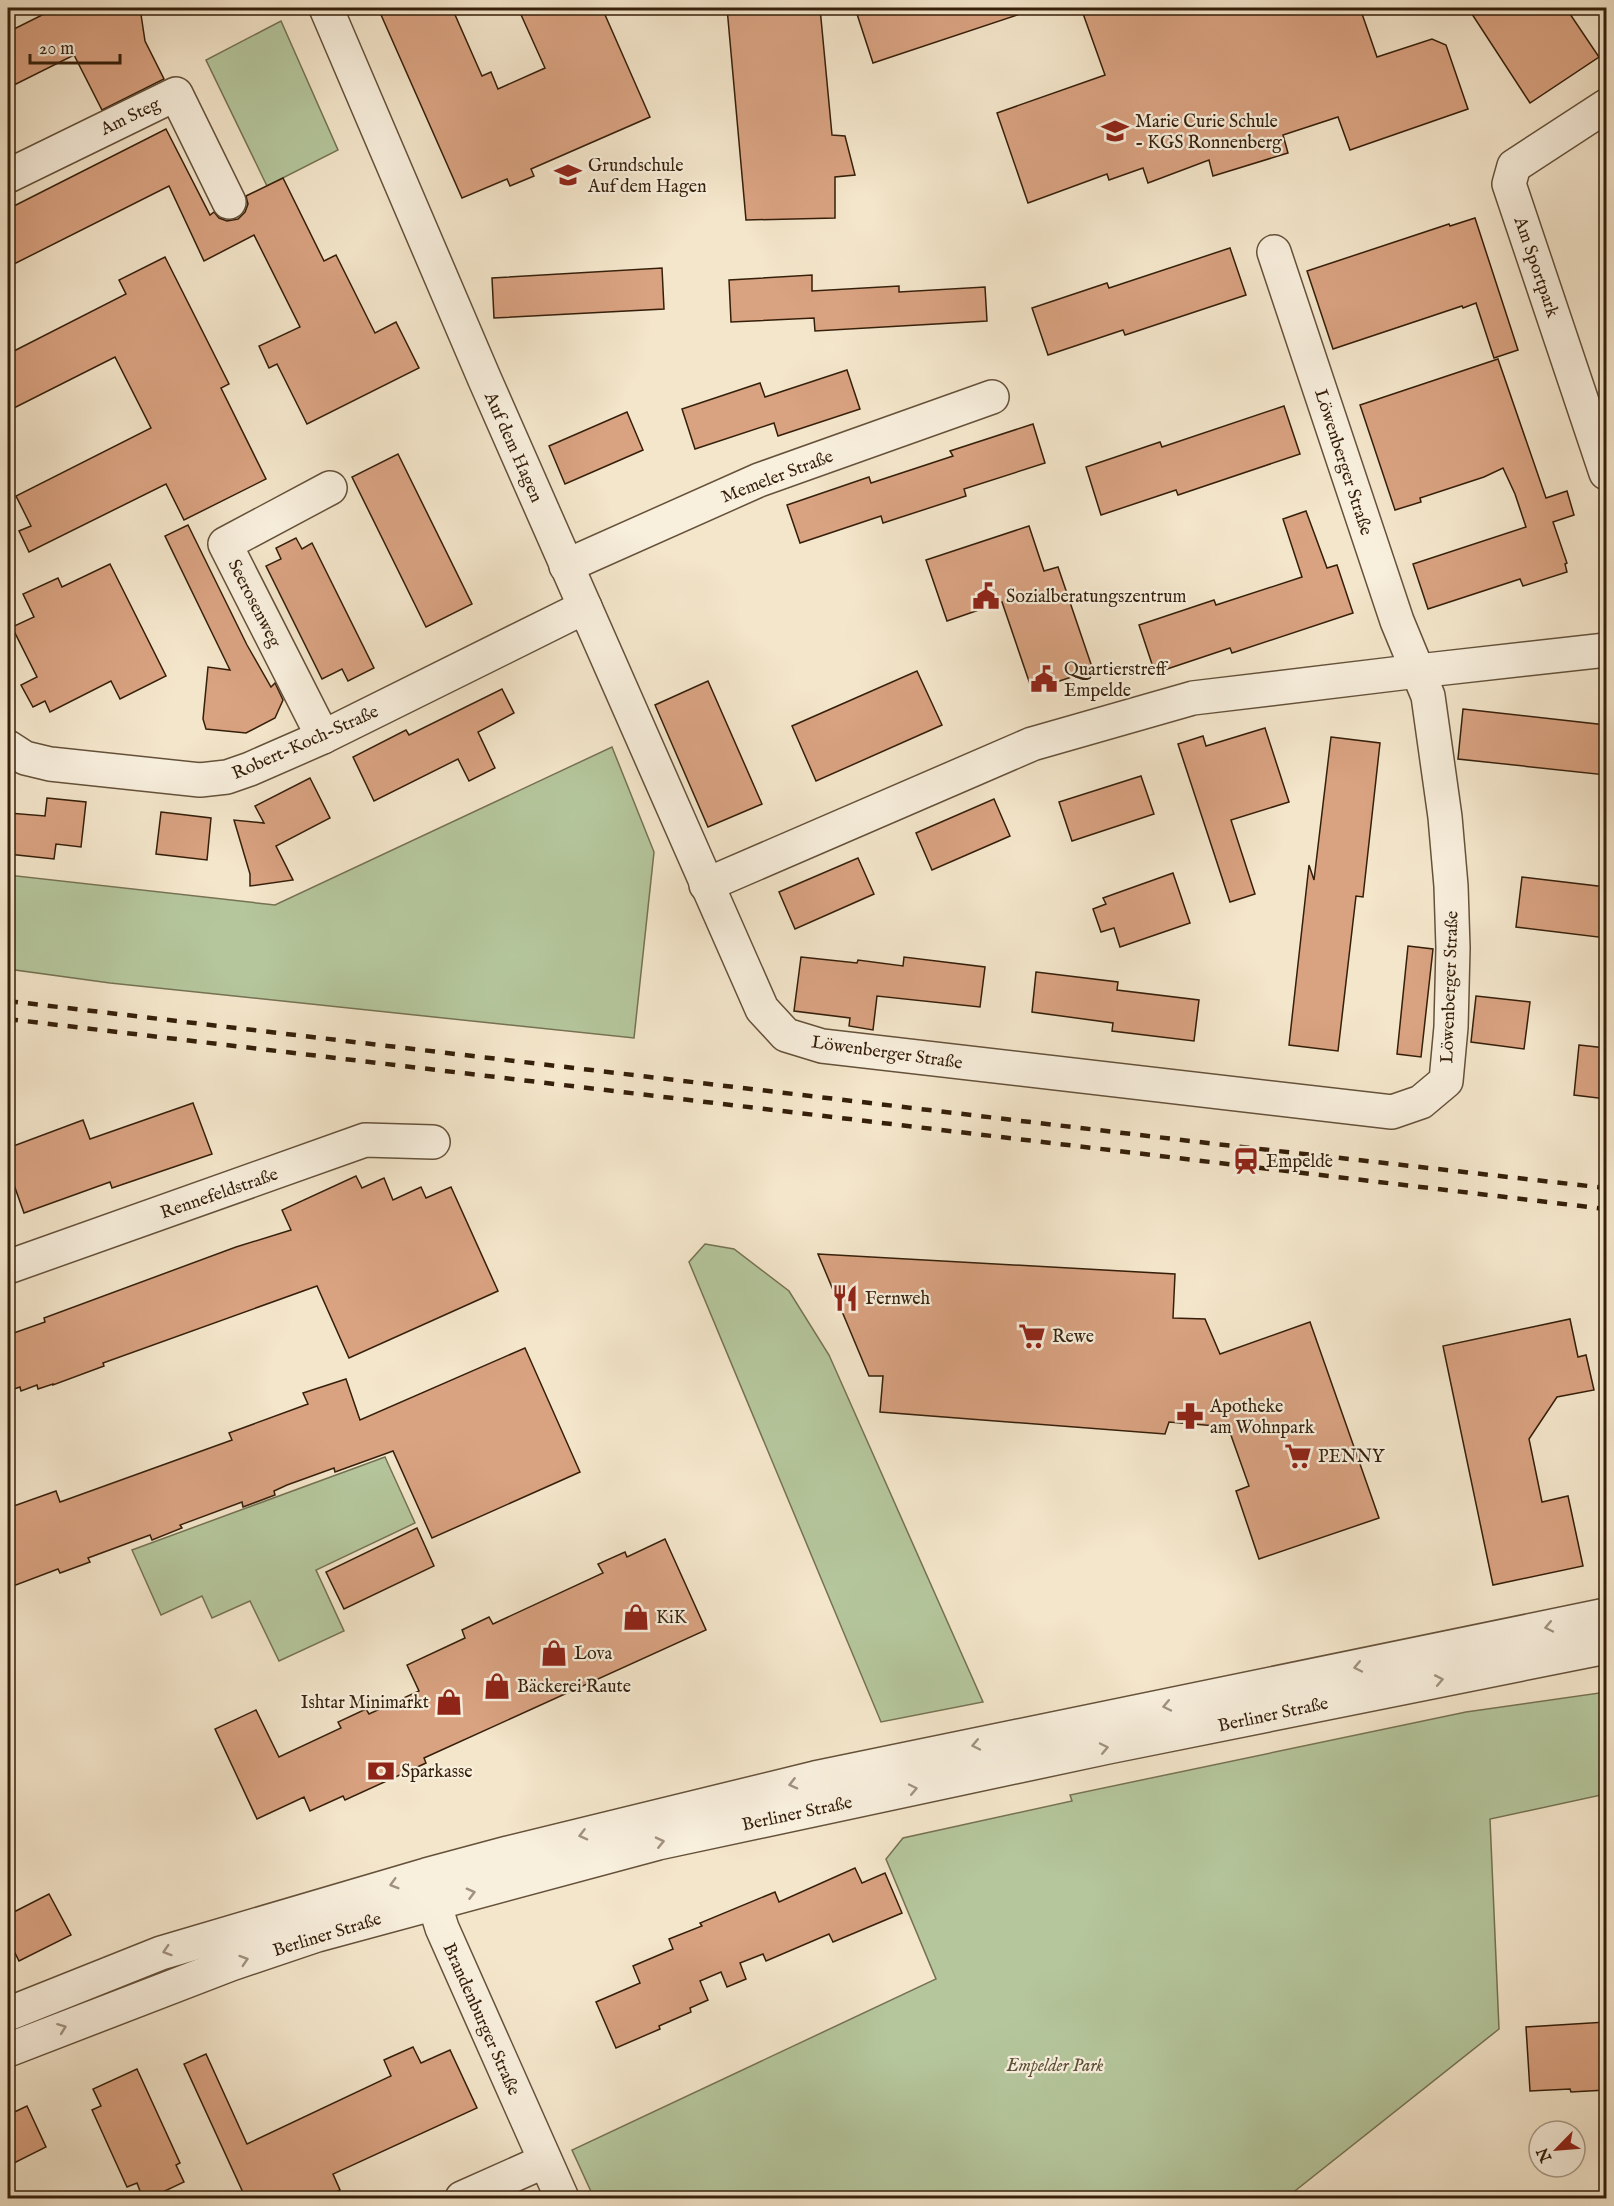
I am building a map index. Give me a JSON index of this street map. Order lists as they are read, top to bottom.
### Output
{
  "streets": {
    "street": [
      "Am Steg",
      "Am Sportpark",
      "Auf dem Hagen",
      "Löwenberger Straße",
      "Memeler Straße",
      "Seerosenweg",
      "Robert-Koch-Straße",
      "Rennefeldstraße",
      "Berliner Straße",
      "Brandenburger Straße"
    ]
  },
  "crossings": [
    ["Auf dem Hagen", "Löwenberger Straße"],
    ["Auf dem Hagen", "Memeler Straße"],
    ["Auf dem Hagen", "Robert-Koch-Straße"],
    ["Seerosenweg", "Robert-Koch-Straße"],
    ["Berliner Straße", "Brandenburger Straße"]
  ],
  "parks": ["Empelder Park"],
  "places": {
    "school or university": ["Marie Curie Schule - KGS Ronnenberg", "Grundschule Auf dem Hagen"],
    "public building": ["Sozialberatungszentrum", "Quartierstreff Empelde"],
    "station": ["Empelde"],
    "restaurant": ["Fernweh"],
    "supermarket": ["Rewe", "PENNY"],
    "pharmacy": ["Apotheke am Wohnpark"],
    "shop": [
      "KiK",
      "Lova",
      "Bäckerei Raute",
      "Ishtar Minimarkt"
    ],
    "bank": ["Sparkasse"]
  },
  "scale_bar": "20 m",
  "north": "bottom left"
}
